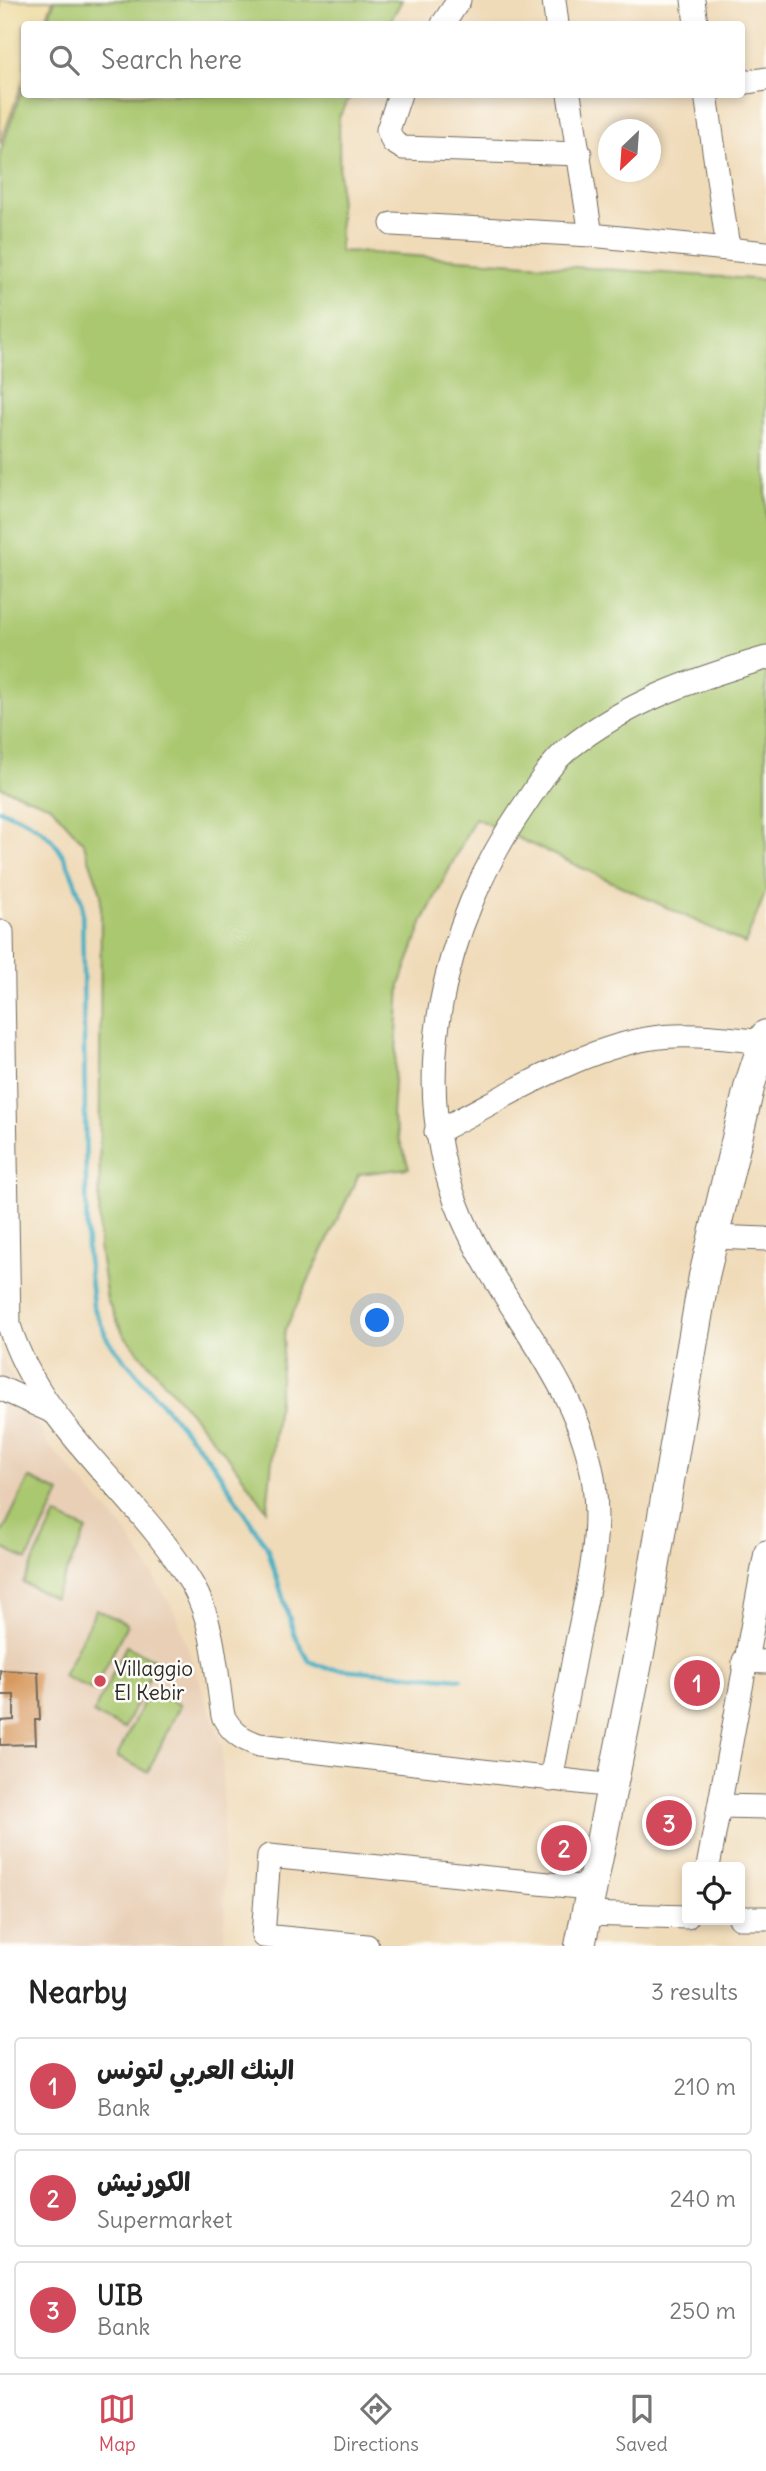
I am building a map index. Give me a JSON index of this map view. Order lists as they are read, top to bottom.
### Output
{
  "places": ["Villaggio El Kebir"],
  "north": "bottom left",
  "page": {
    "search": "Search here",
    "pins": ["1", "3", "2"],
    "heading": ["Nearby", "3 results"],
    "list": [
      {
        "mark": "1",
        "name": "البنك العربي لتونس",
        "note": "Bank",
        "value": "210 m"
      },
      {
        "mark": "2",
        "name": "الكورنيش",
        "note": "Supermarket",
        "value": "240 m"
      },
      {
        "mark": "3",
        "name": "UIB",
        "note": "Bank",
        "value": "250 m"
      }
    ],
    "nav": ["Map", "Directions", "Saved"]
  }
}
